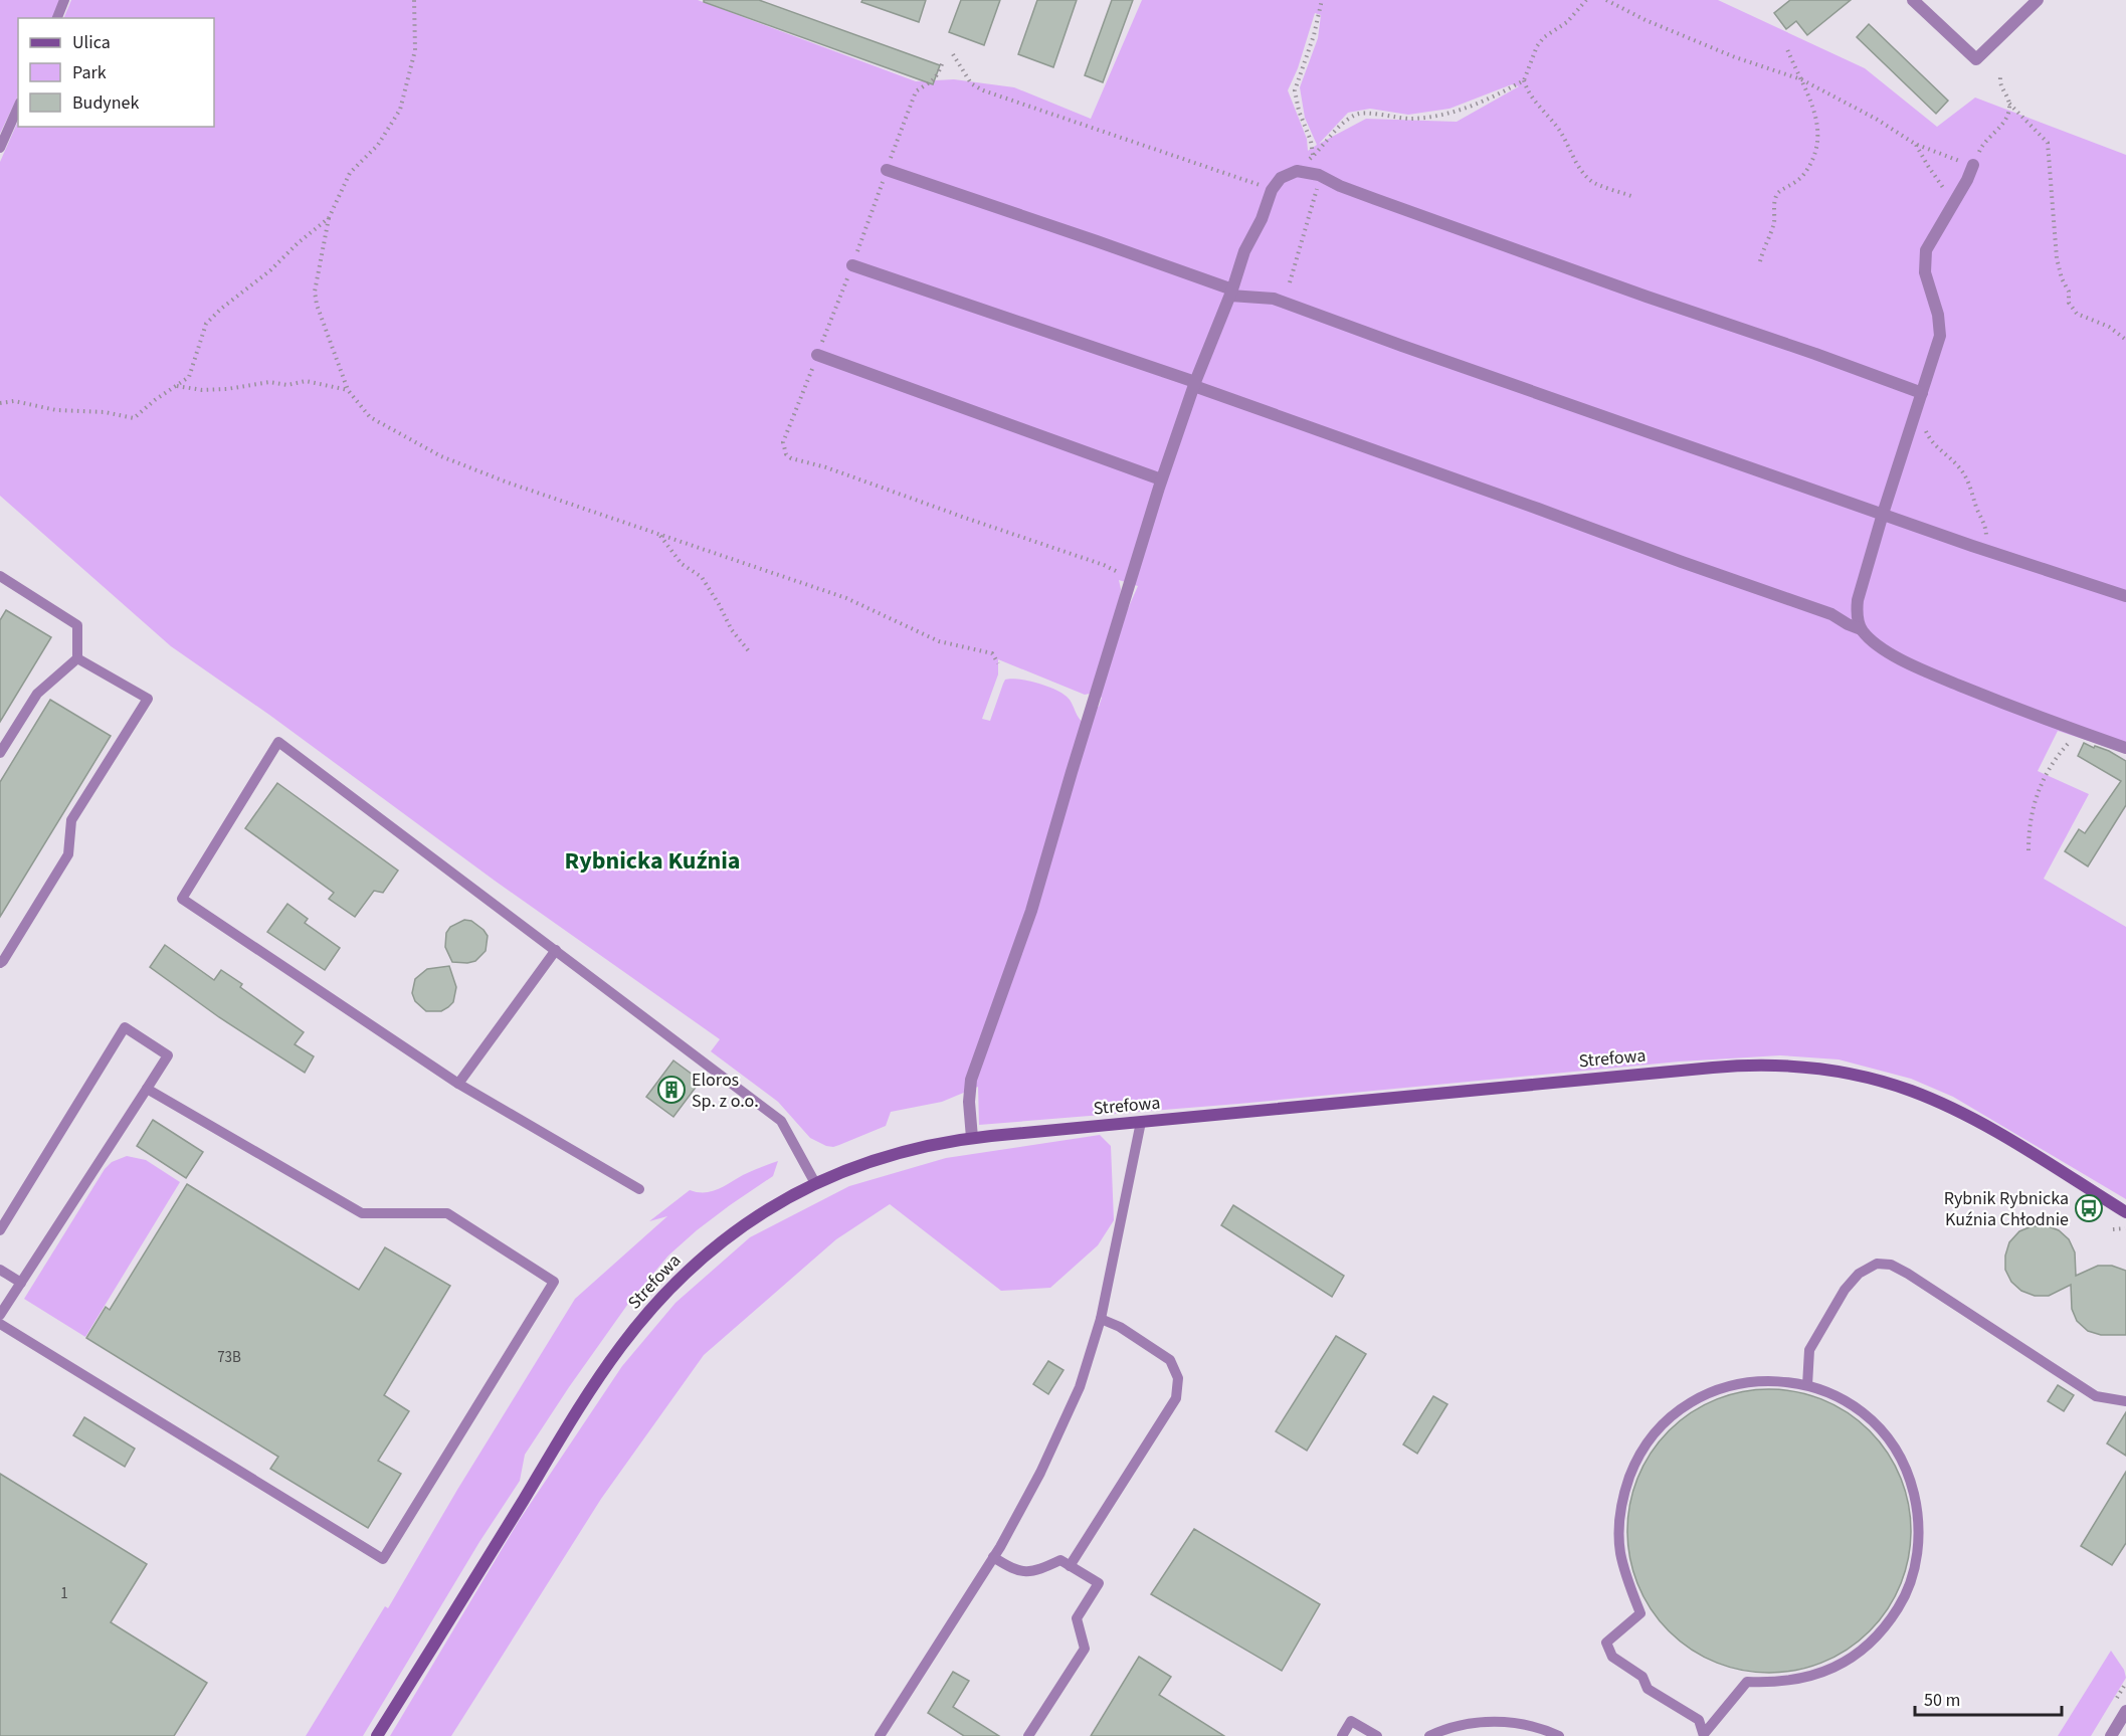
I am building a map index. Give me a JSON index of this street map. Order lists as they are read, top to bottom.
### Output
{
  "streets": {
    "street": ["Strefowa"]
  },
  "districts": ["Rybnicka Kuźnia"],
  "places": {
    "building": ["Eloros Sp. z o.o."],
    "bus stop": ["Rybnik Rybnicka Kuźnia Chłodnie"]
  },
  "house_numbers": ["73B", "1"],
  "legend": ["Ulica", "Park", "Budynek"],
  "scale_bar": "50 m"
}
